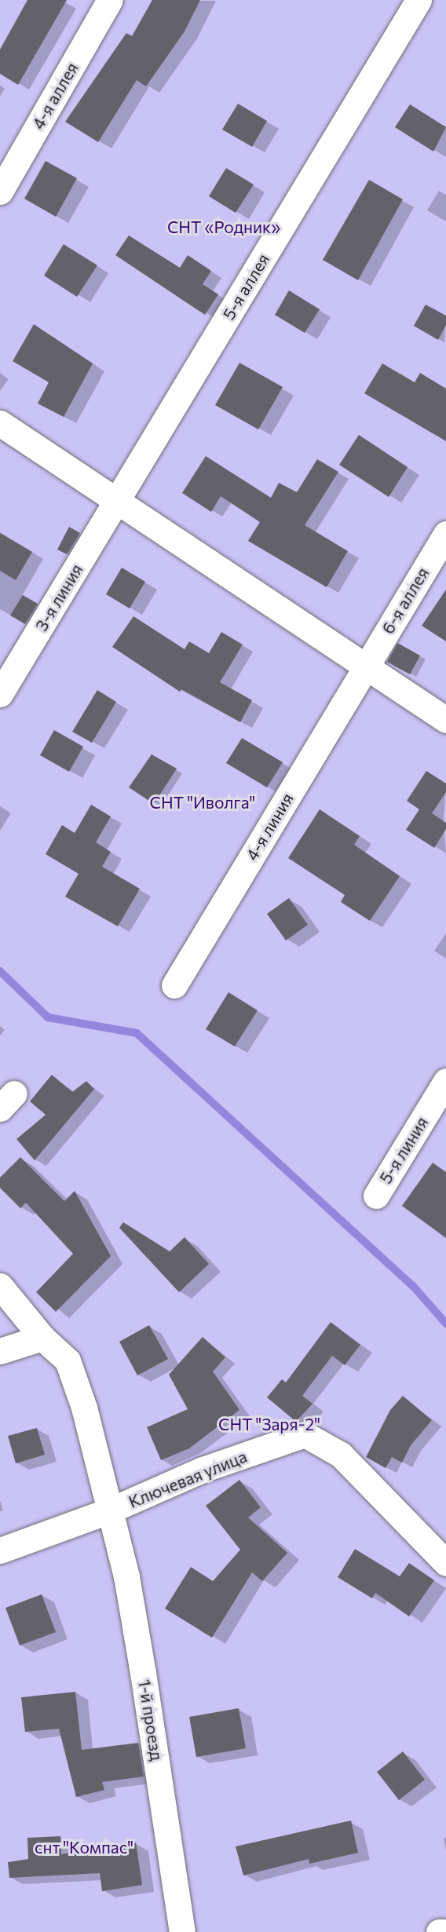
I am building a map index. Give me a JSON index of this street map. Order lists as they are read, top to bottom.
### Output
{
  "streets": {
    "street": [
      "4-я аллея",
      "5-я аллея",
      "3-я линия",
      "6-я аллея",
      "4-я линия",
      "5-я линия",
      "Ключевая улица",
      "1-й проезд"
    ]
  },
  "crossings": [
    ["5-я аллея", "3-я линия"],
    ["6-я аллея", "4-я линия"],
    ["Ключевая улица", "1-й проезд"]
  ],
  "parks": [
    "СНТ «Родник»",
    "СНТ \"Иволга\"",
    "СНТ \"Заря-2\"",
    "снт \"Компас\""
  ]
}
